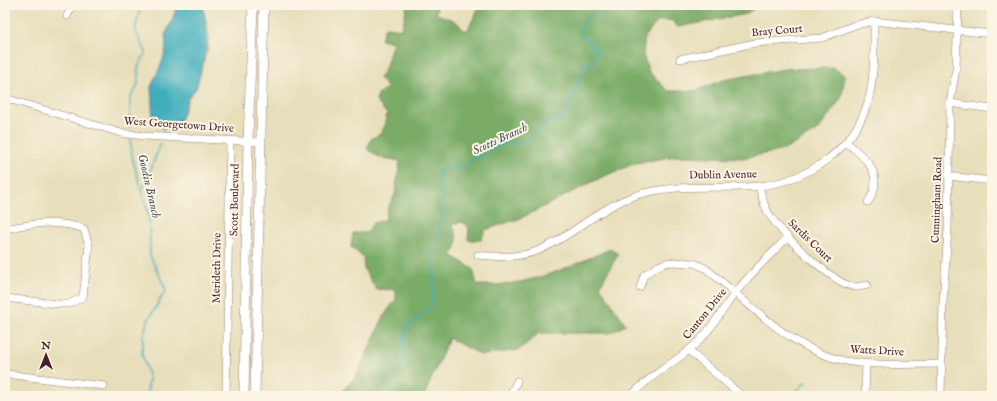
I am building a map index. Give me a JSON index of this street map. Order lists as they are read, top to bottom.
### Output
{
  "streets": {
    "main road": ["Scott Boulevard"],
    "street": [
      "Bray Court",
      "West Georgetown Drive",
      "Dublin Avenue",
      "Cunningham Road",
      "Sardis Court",
      "Merideth Drive",
      "Canton Drive",
      "Watts Drive"
    ]
  },
  "crossings": [
    ["Bray Court", "Dublin Avenue"],
    ["Bray Court", "Cunningham Road"],
    ["West Georgetown Drive", "Scott Boulevard"],
    ["West Georgetown Drive", "Merideth Drive"],
    ["Dublin Avenue", "Sardis Court"],
    ["Cunningham Road", "Watts Drive"],
    ["Sardis Court", "Canton Drive"],
    ["Canton Drive", "Watts Drive"]
  ],
  "water": ["Scotts Branch", "Goodin Branch"],
  "north": "top"
}
